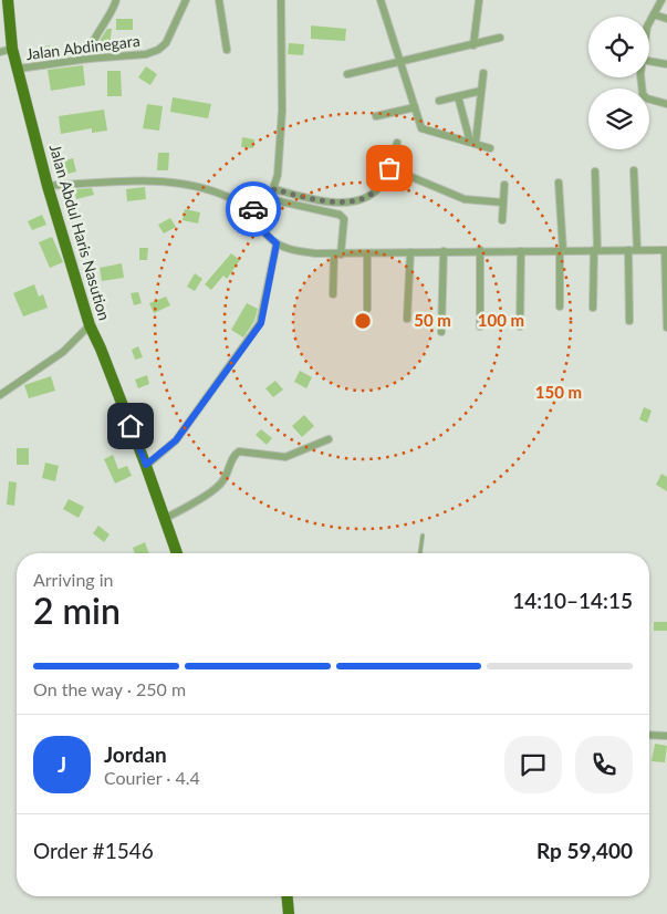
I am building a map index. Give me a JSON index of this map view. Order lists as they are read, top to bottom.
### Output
{
  "streets": {
    "main road": ["Jalan Abdul Haris Nasution"],
    "street": ["Jalan Abdinegara"]
  },
  "crossings": [
    ["Jalan Abdinegara", "Jalan Abdul Haris Nasution"]
  ],
  "page": {
    "heading": ["2 min", "Arriving in", "14:10–14:15"],
    "panel": [
      "Jordan",
      "Courier · 4.4",
      "Order #1546",
      "Rp 59,400"
    ],
    "bar": "On the way · 250 m",
    "round": "J"
  },
  "rings": ["50 m", "100 m", "150 m"]
}
